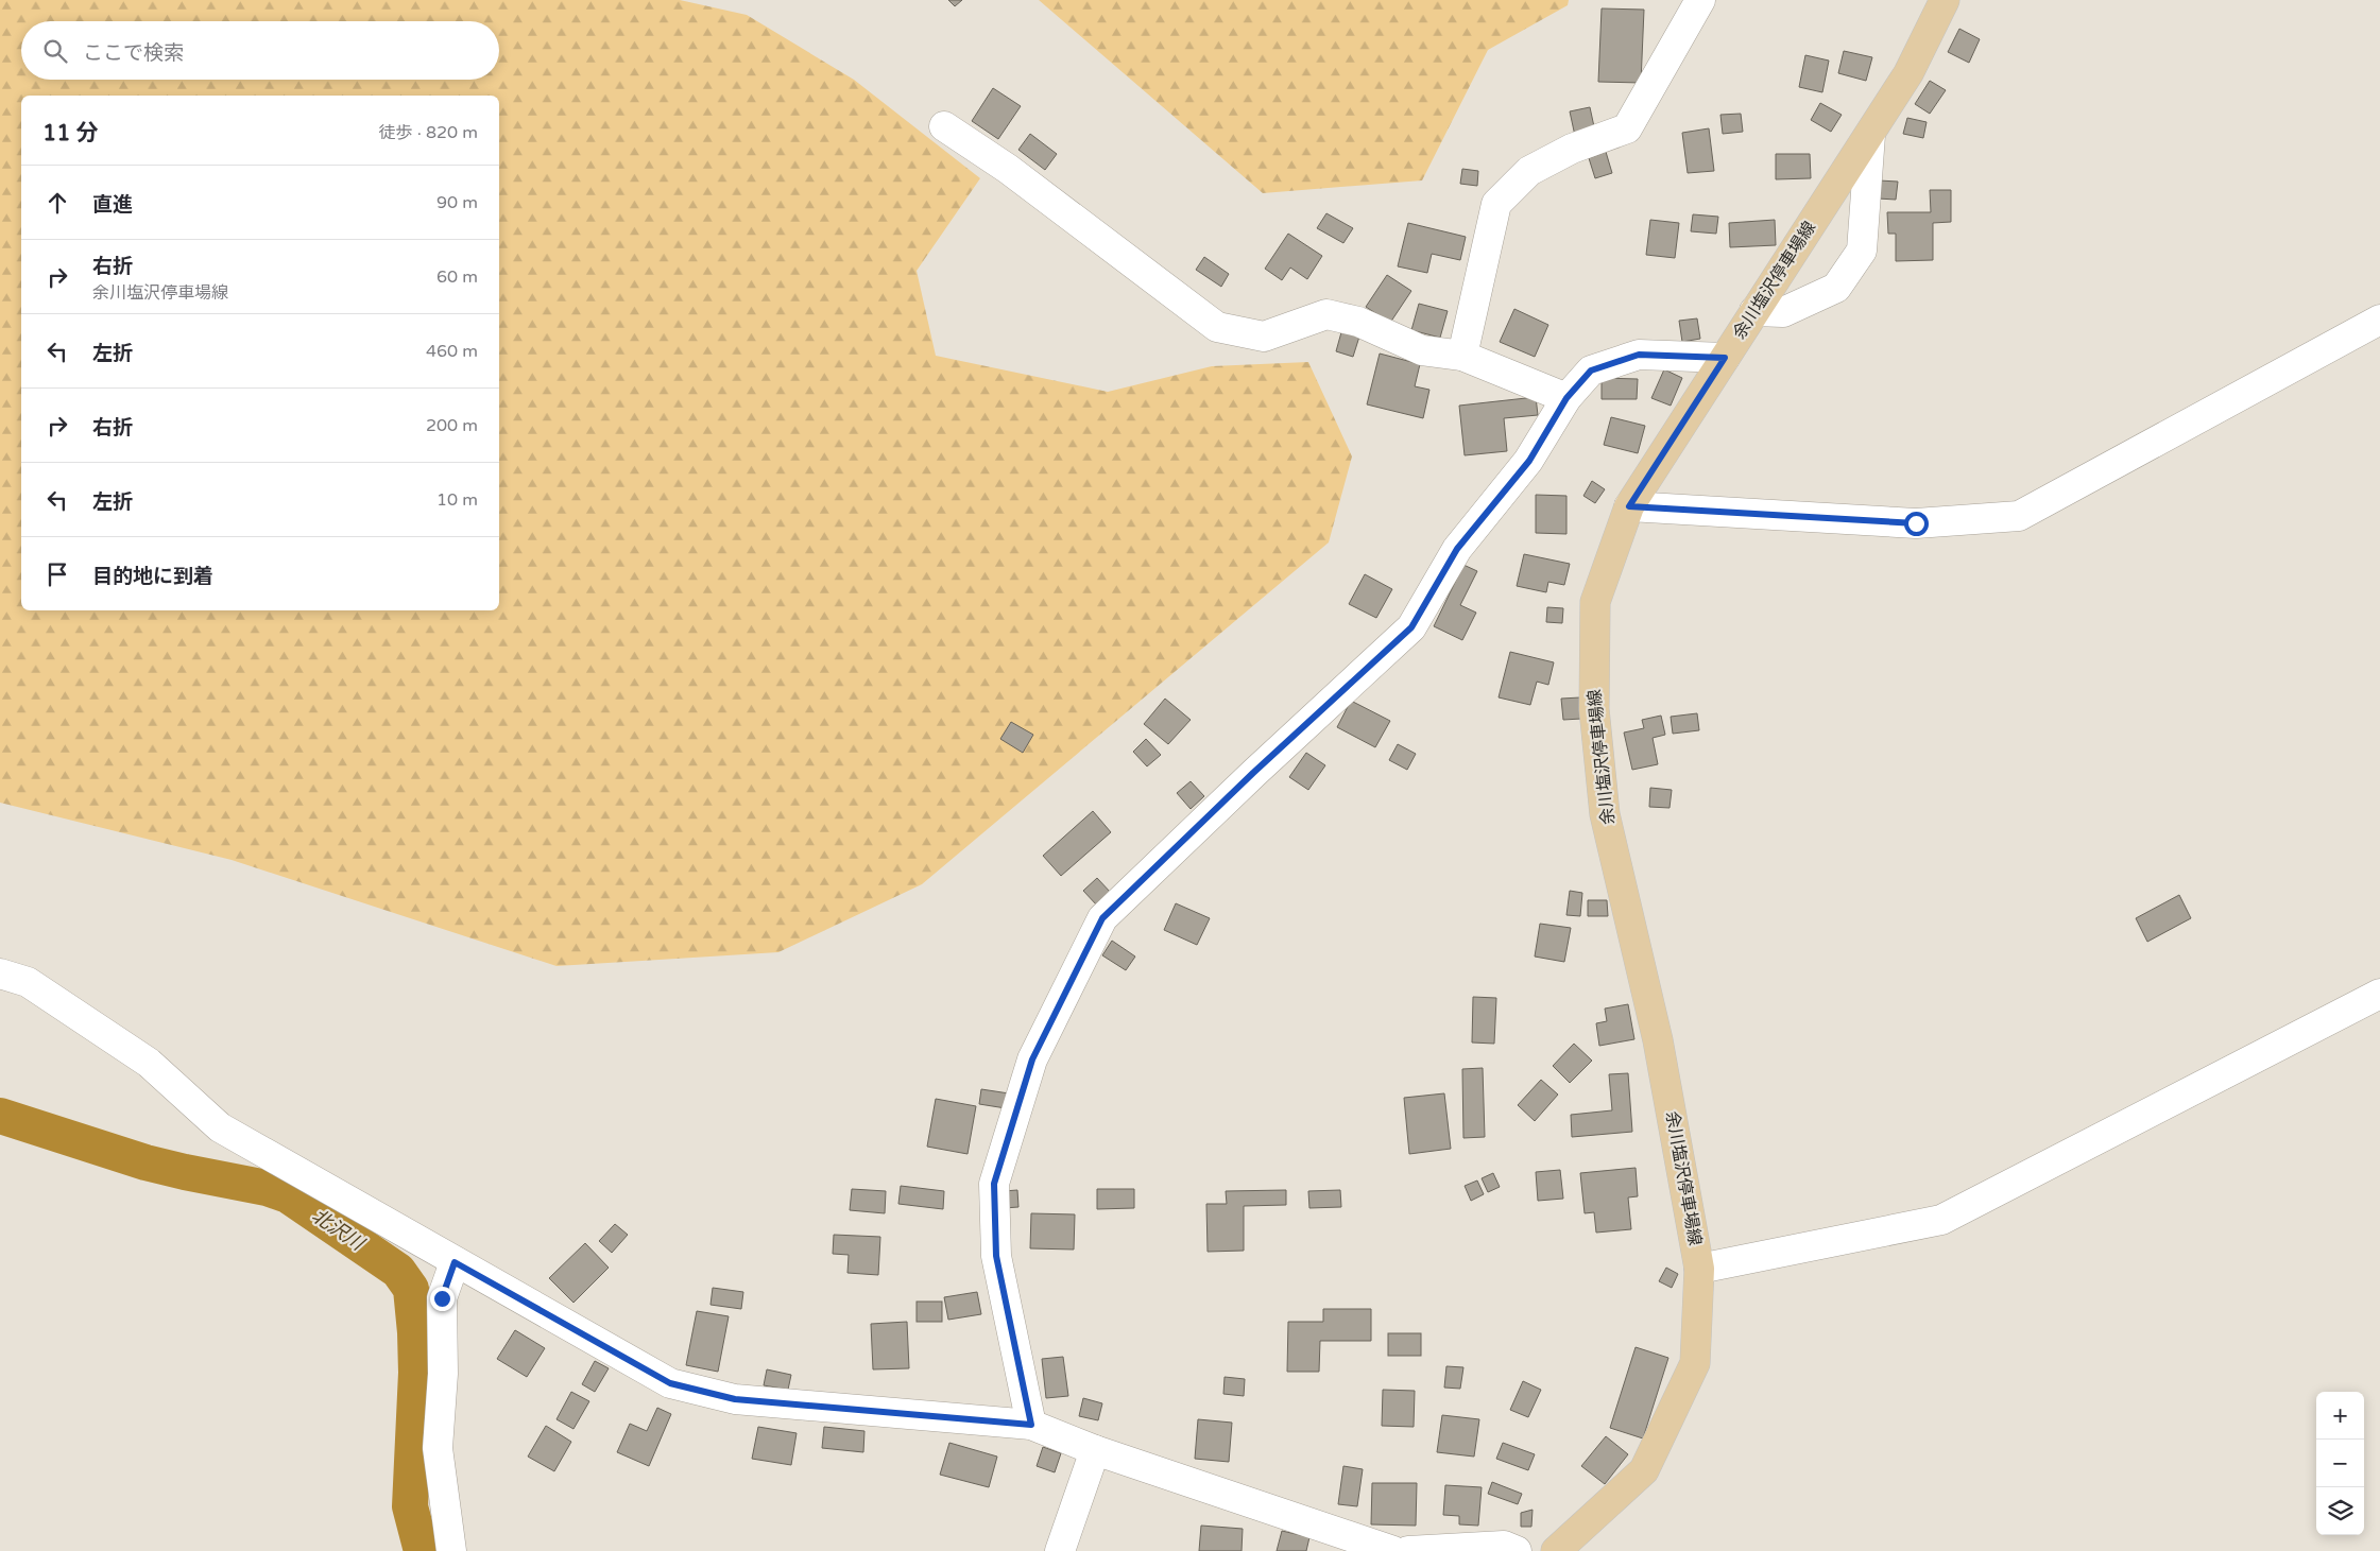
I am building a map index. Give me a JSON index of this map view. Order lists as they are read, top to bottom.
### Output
{
  "streets": {
    "main road": ["余川塩沢停車場線"]
  },
  "water": ["北沢川"],
  "page": {
    "search": "ここで検索",
    "heading": ["11 分", "徒歩 · 820 m"],
    "list": [
      ["直進", "90 m"],
      ["右折", "余川塩沢停車場線", "60 m"],
      ["左折", "460 m"],
      ["右折", "200 m"],
      ["左折", "10 m"],
      "目的地に到着"
    ],
    "map_buttons": ["+", "−"]
  }
}
